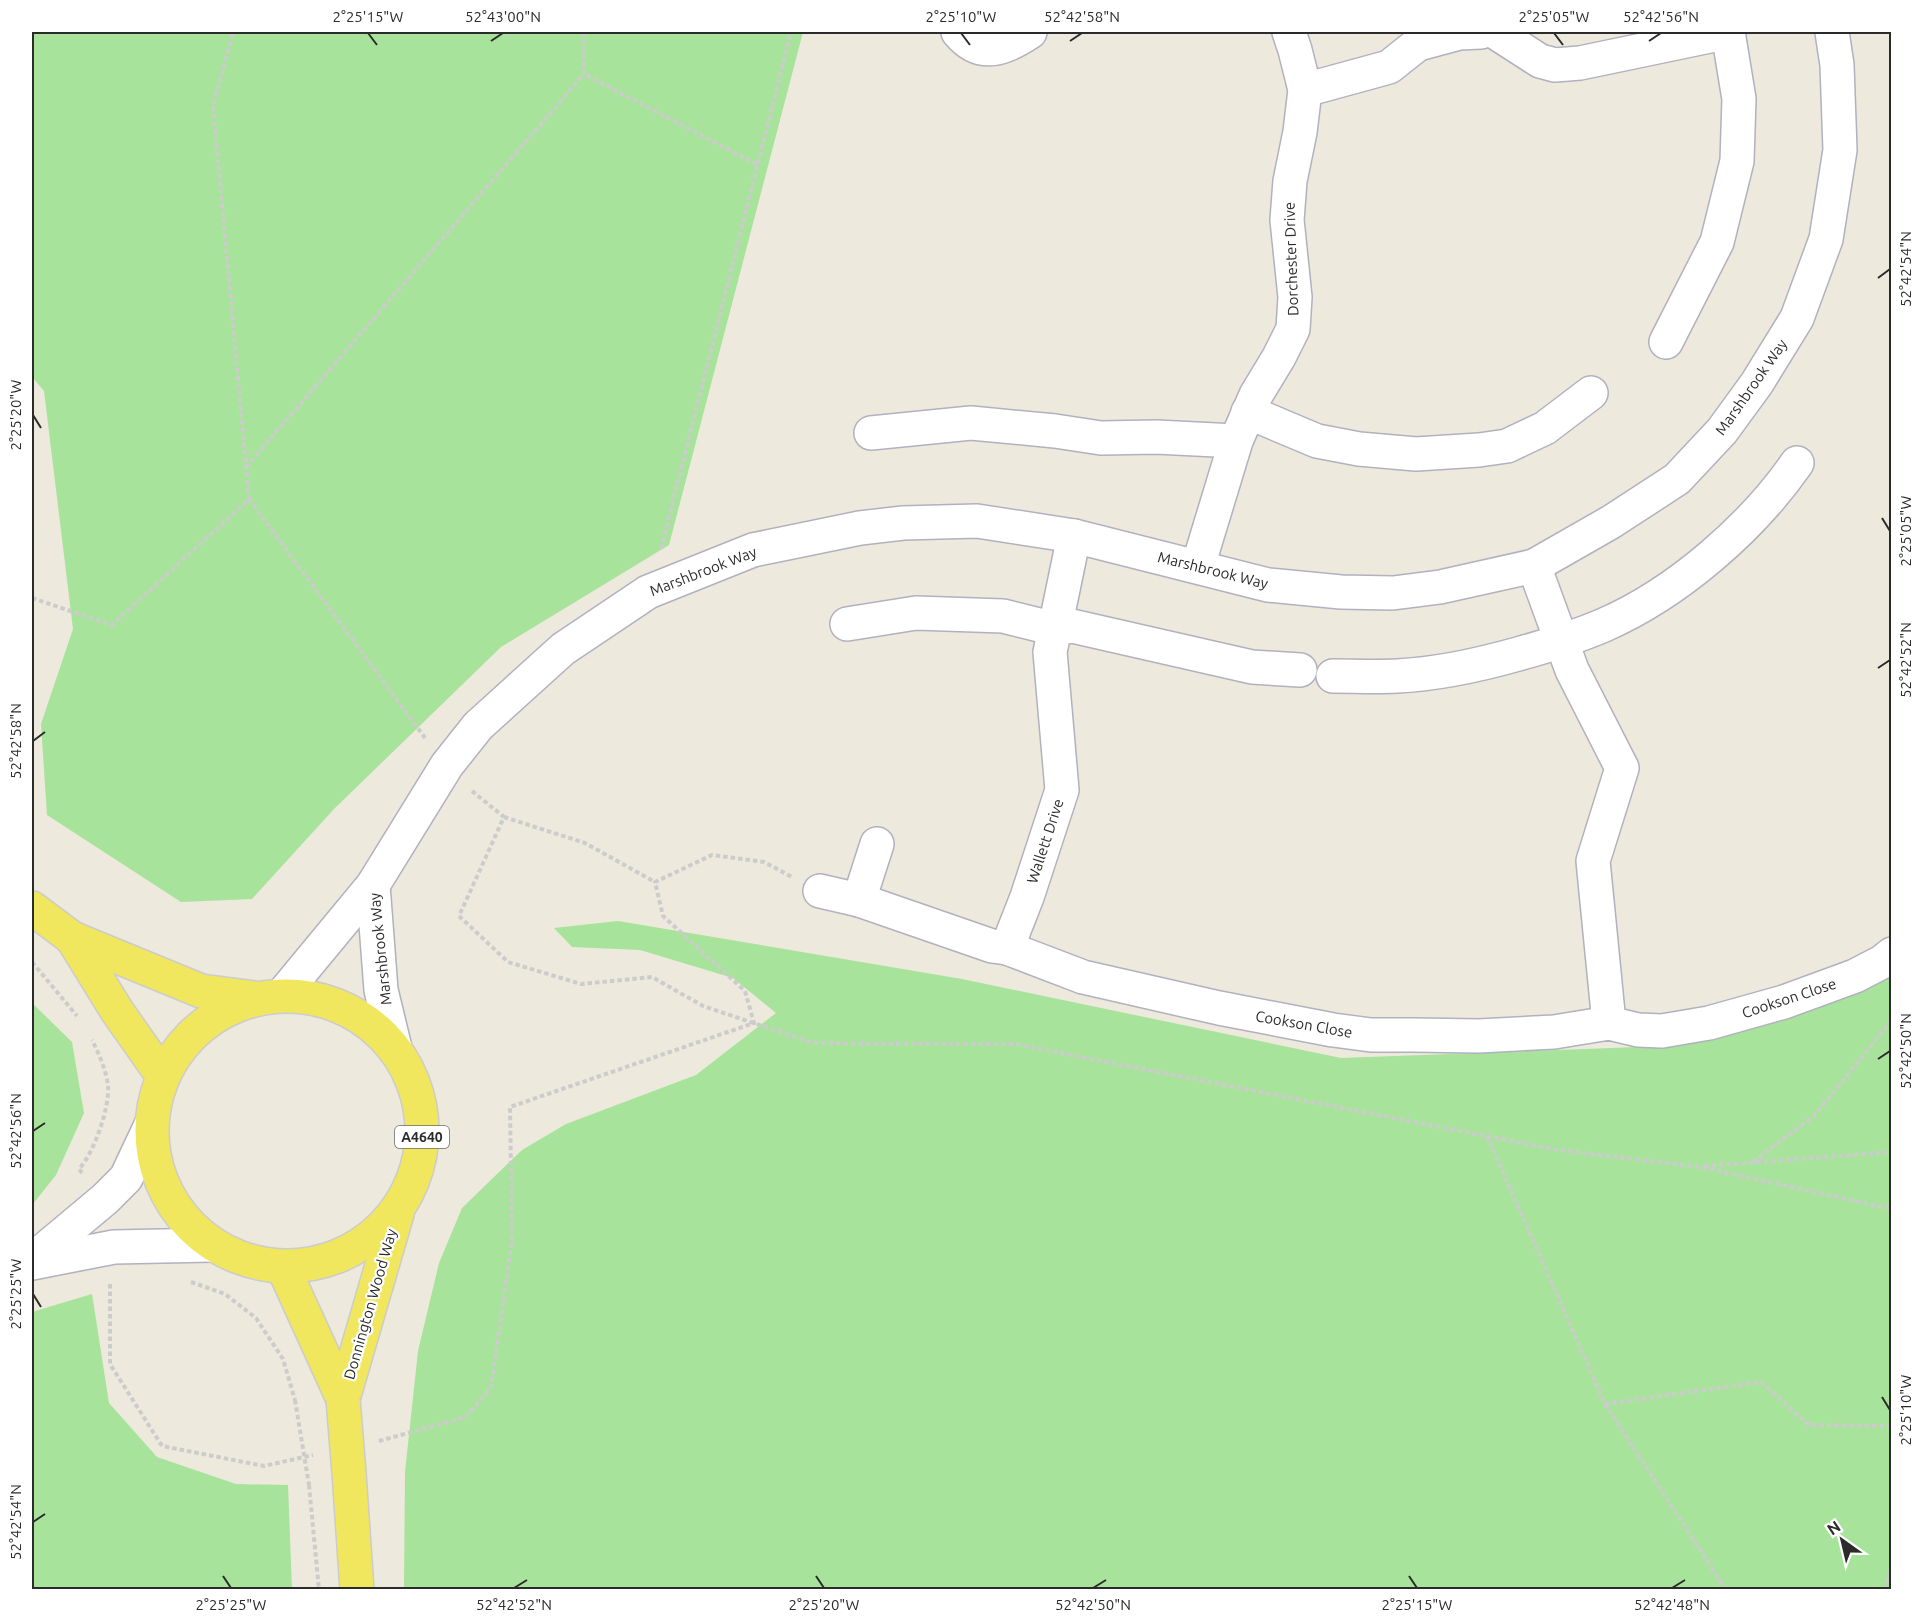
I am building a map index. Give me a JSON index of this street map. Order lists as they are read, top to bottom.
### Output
{
  "streets": {
    "main road": ["A4640", "Donnington Wood Way"],
    "street": [
      "Dorchester Drive",
      "Marshbrook Way",
      "Wallett Drive",
      "Cookson Close"
    ]
  },
  "crossings": [
    ["Dorchester Drive", "Marshbrook Way"],
    ["Marshbrook Way", "Wallett Drive"],
    ["Marshbrook Way", "A4640"],
    ["Wallett Drive", "Cookson Close"],
    ["A4640", "Donnington Wood Way"]
  ],
  "north": "top left",
  "coordinates": [
    "2°25'15\"W",
    "52°43'00\"N",
    "2°25'10\"W",
    "52°42'58\"N",
    "2°25'05\"W",
    "52°42'56\"N",
    "52°42'54\"N",
    "2°25'20\"W",
    "52°42'52\"N",
    "52°42'50\"N",
    "2°25'25\"W",
    "52°42'48\"N"
  ]
}
